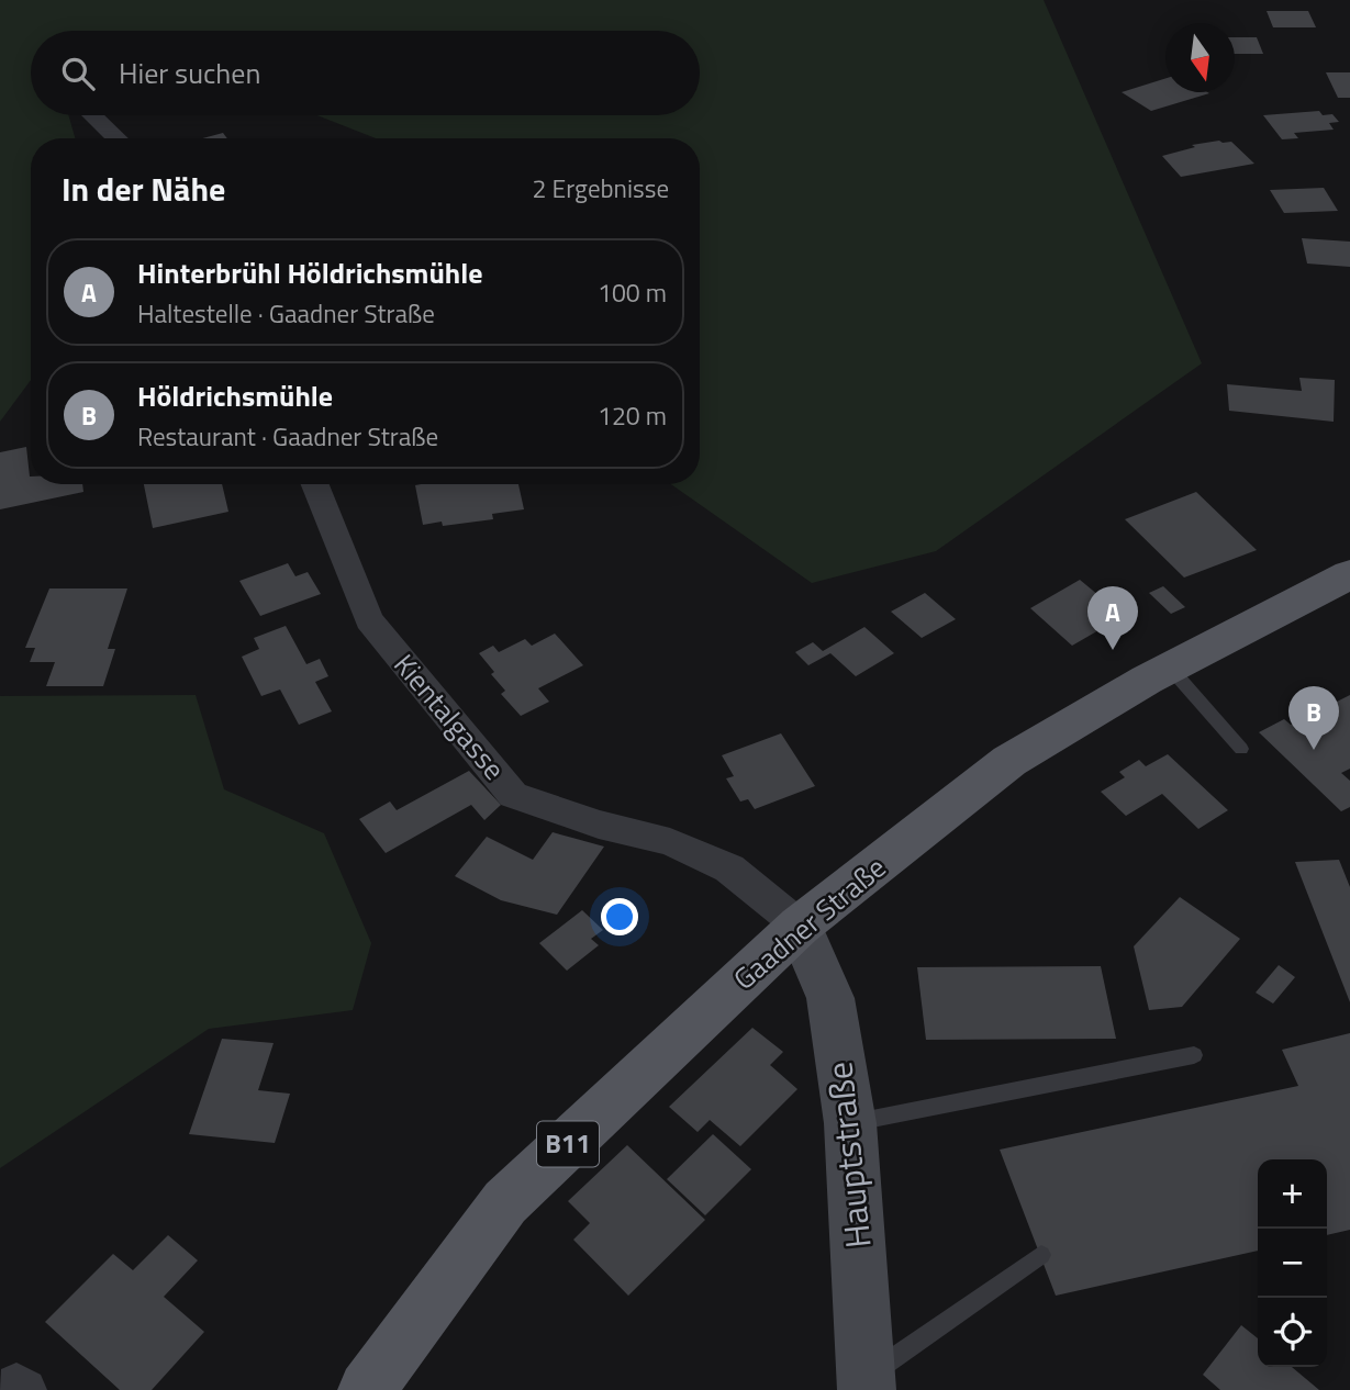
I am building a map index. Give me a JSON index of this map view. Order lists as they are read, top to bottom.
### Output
{
  "streets": {
    "main road": ["Gaadner Straße", "B11", "Hauptstraße"],
    "street": ["Kientalgasse"]
  },
  "crossings": [
    ["Kientalgasse", "Gaadner Straße"],
    ["Kientalgasse", "Hauptstraße"],
    ["Gaadner Straße", "Hauptstraße"]
  ],
  "north": "bottom",
  "page": {
    "search": "Hier suchen",
    "heading": ["In der Nähe", "2 Ergebnisse"],
    "list": [
      {
        "mark": "A",
        "name": "Hinterbrühl Höldrichsmühle",
        "note": "Haltestelle · Gaadner Straße",
        "value": "100 m"
      },
      {
        "mark": "B",
        "name": "Höldrichsmühle",
        "note": "Restaurant · Gaadner Straße",
        "value": "120 m"
      }
    ],
    "pins": ["A", "B"],
    "map_buttons": ["+", "−"]
  }
}
